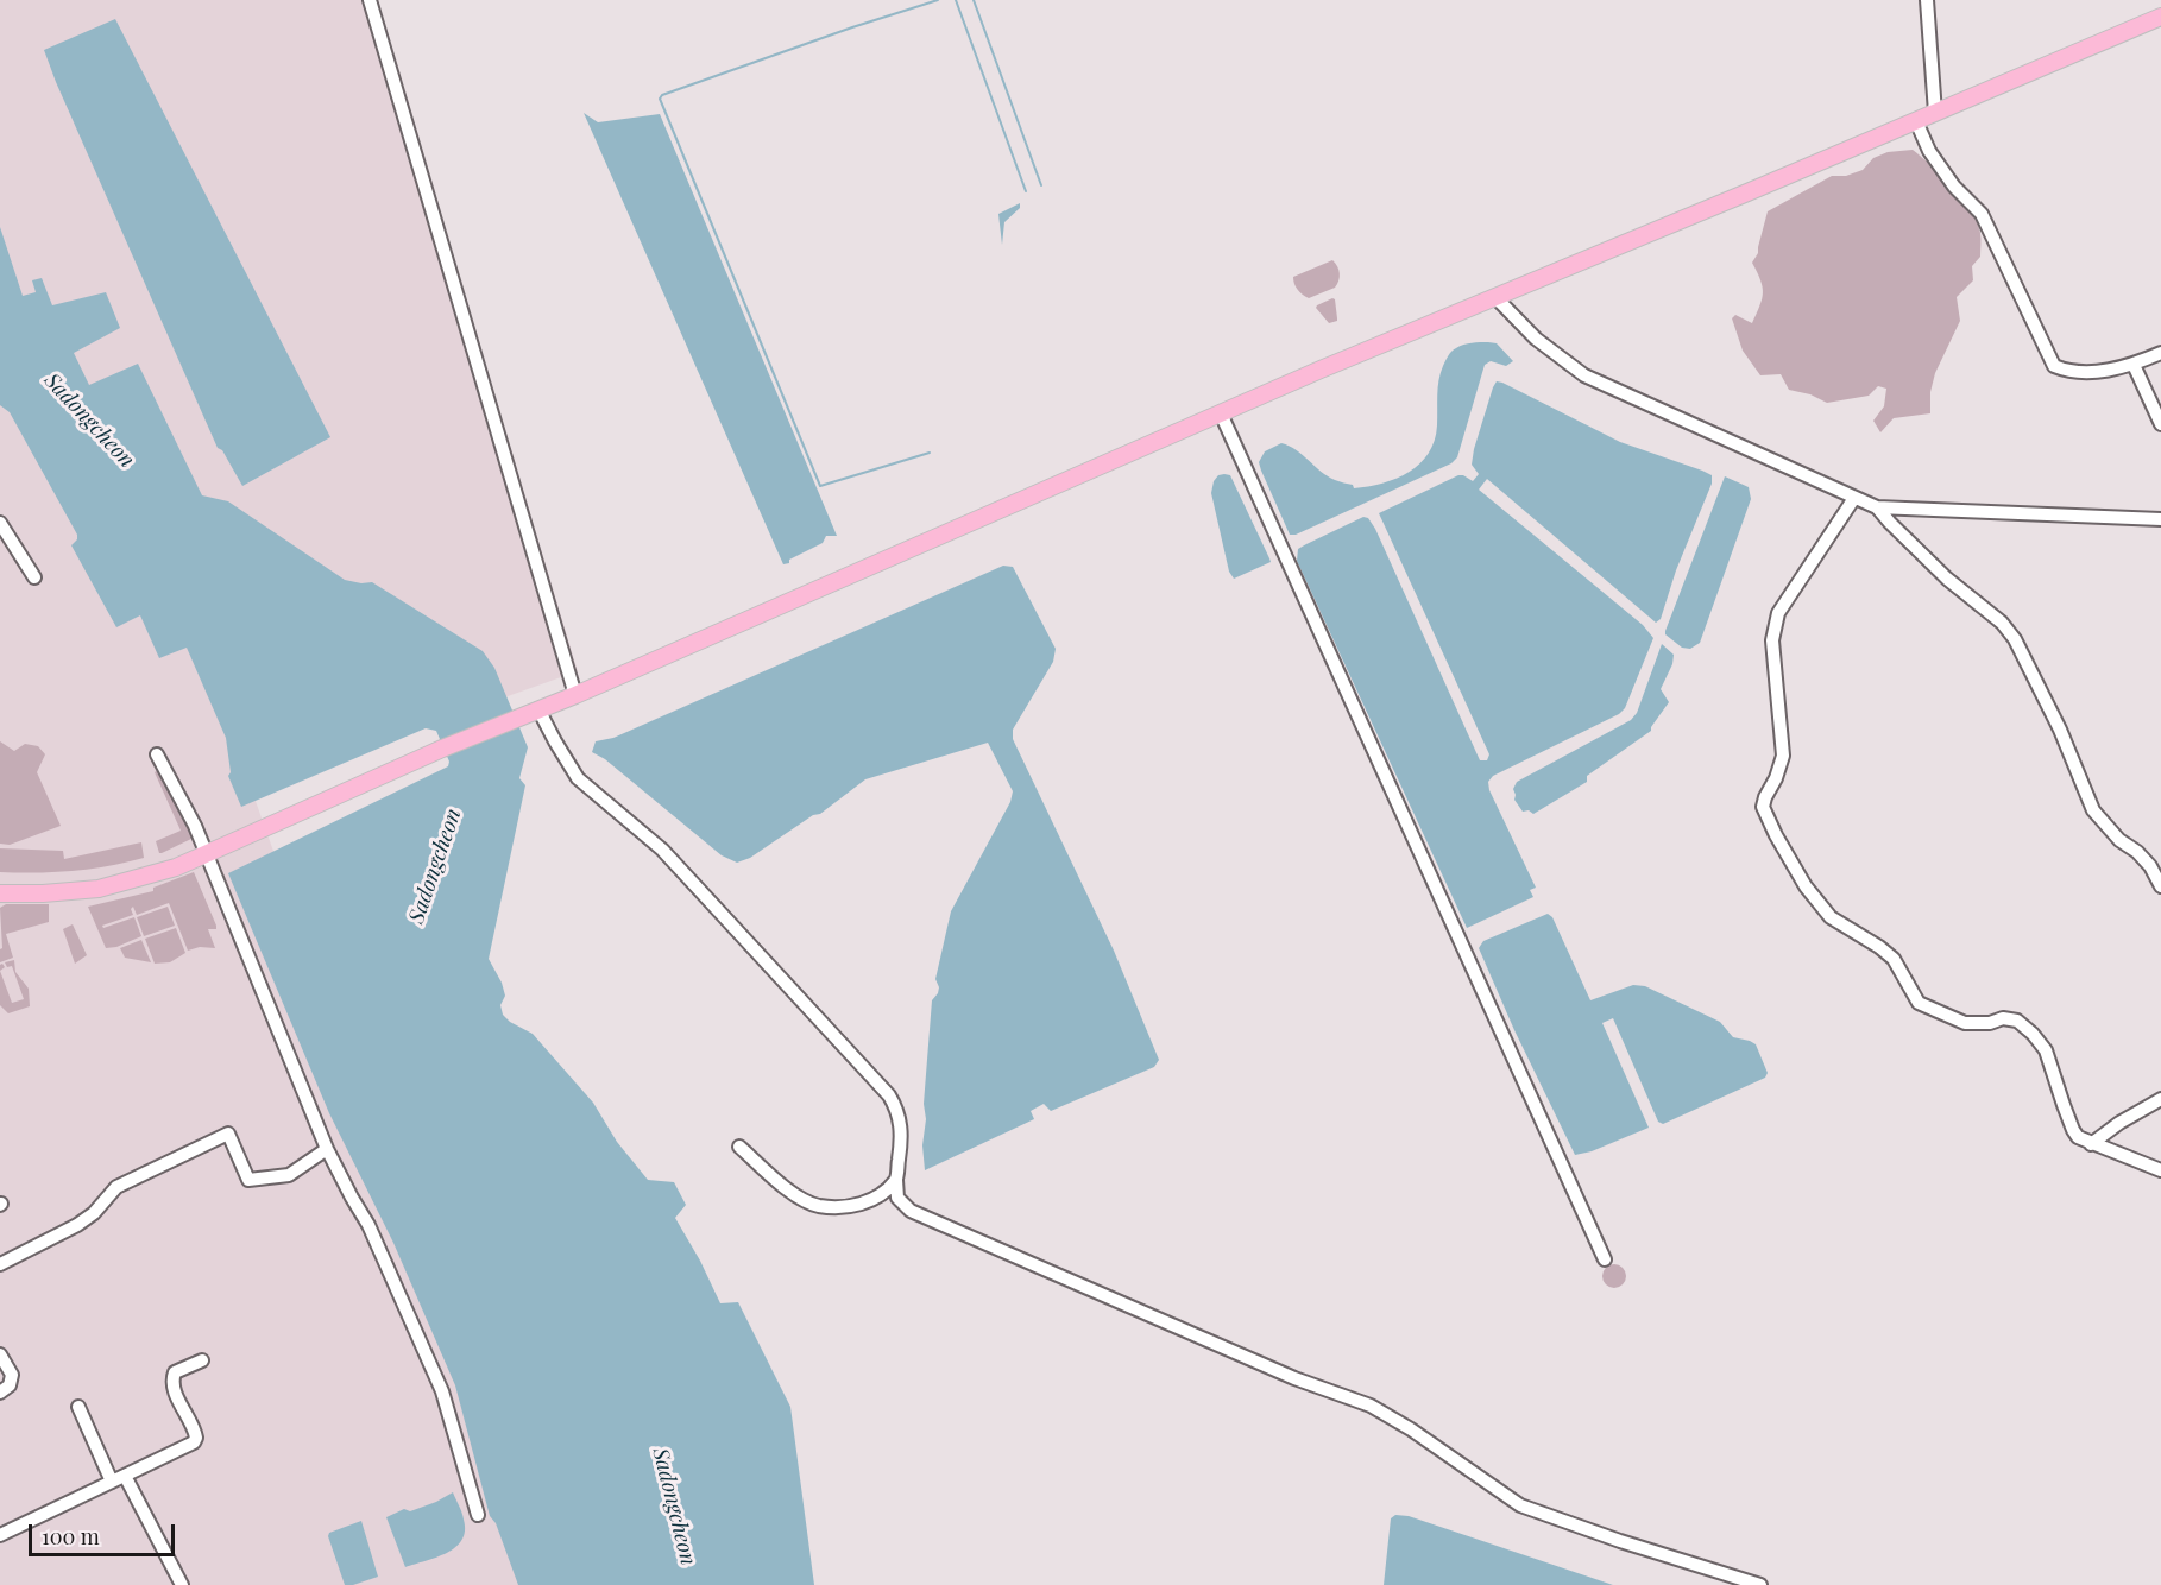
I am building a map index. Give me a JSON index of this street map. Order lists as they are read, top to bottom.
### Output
{
  "water": ["Sadongcheon"],
  "scale_bar": "100 m"
}
